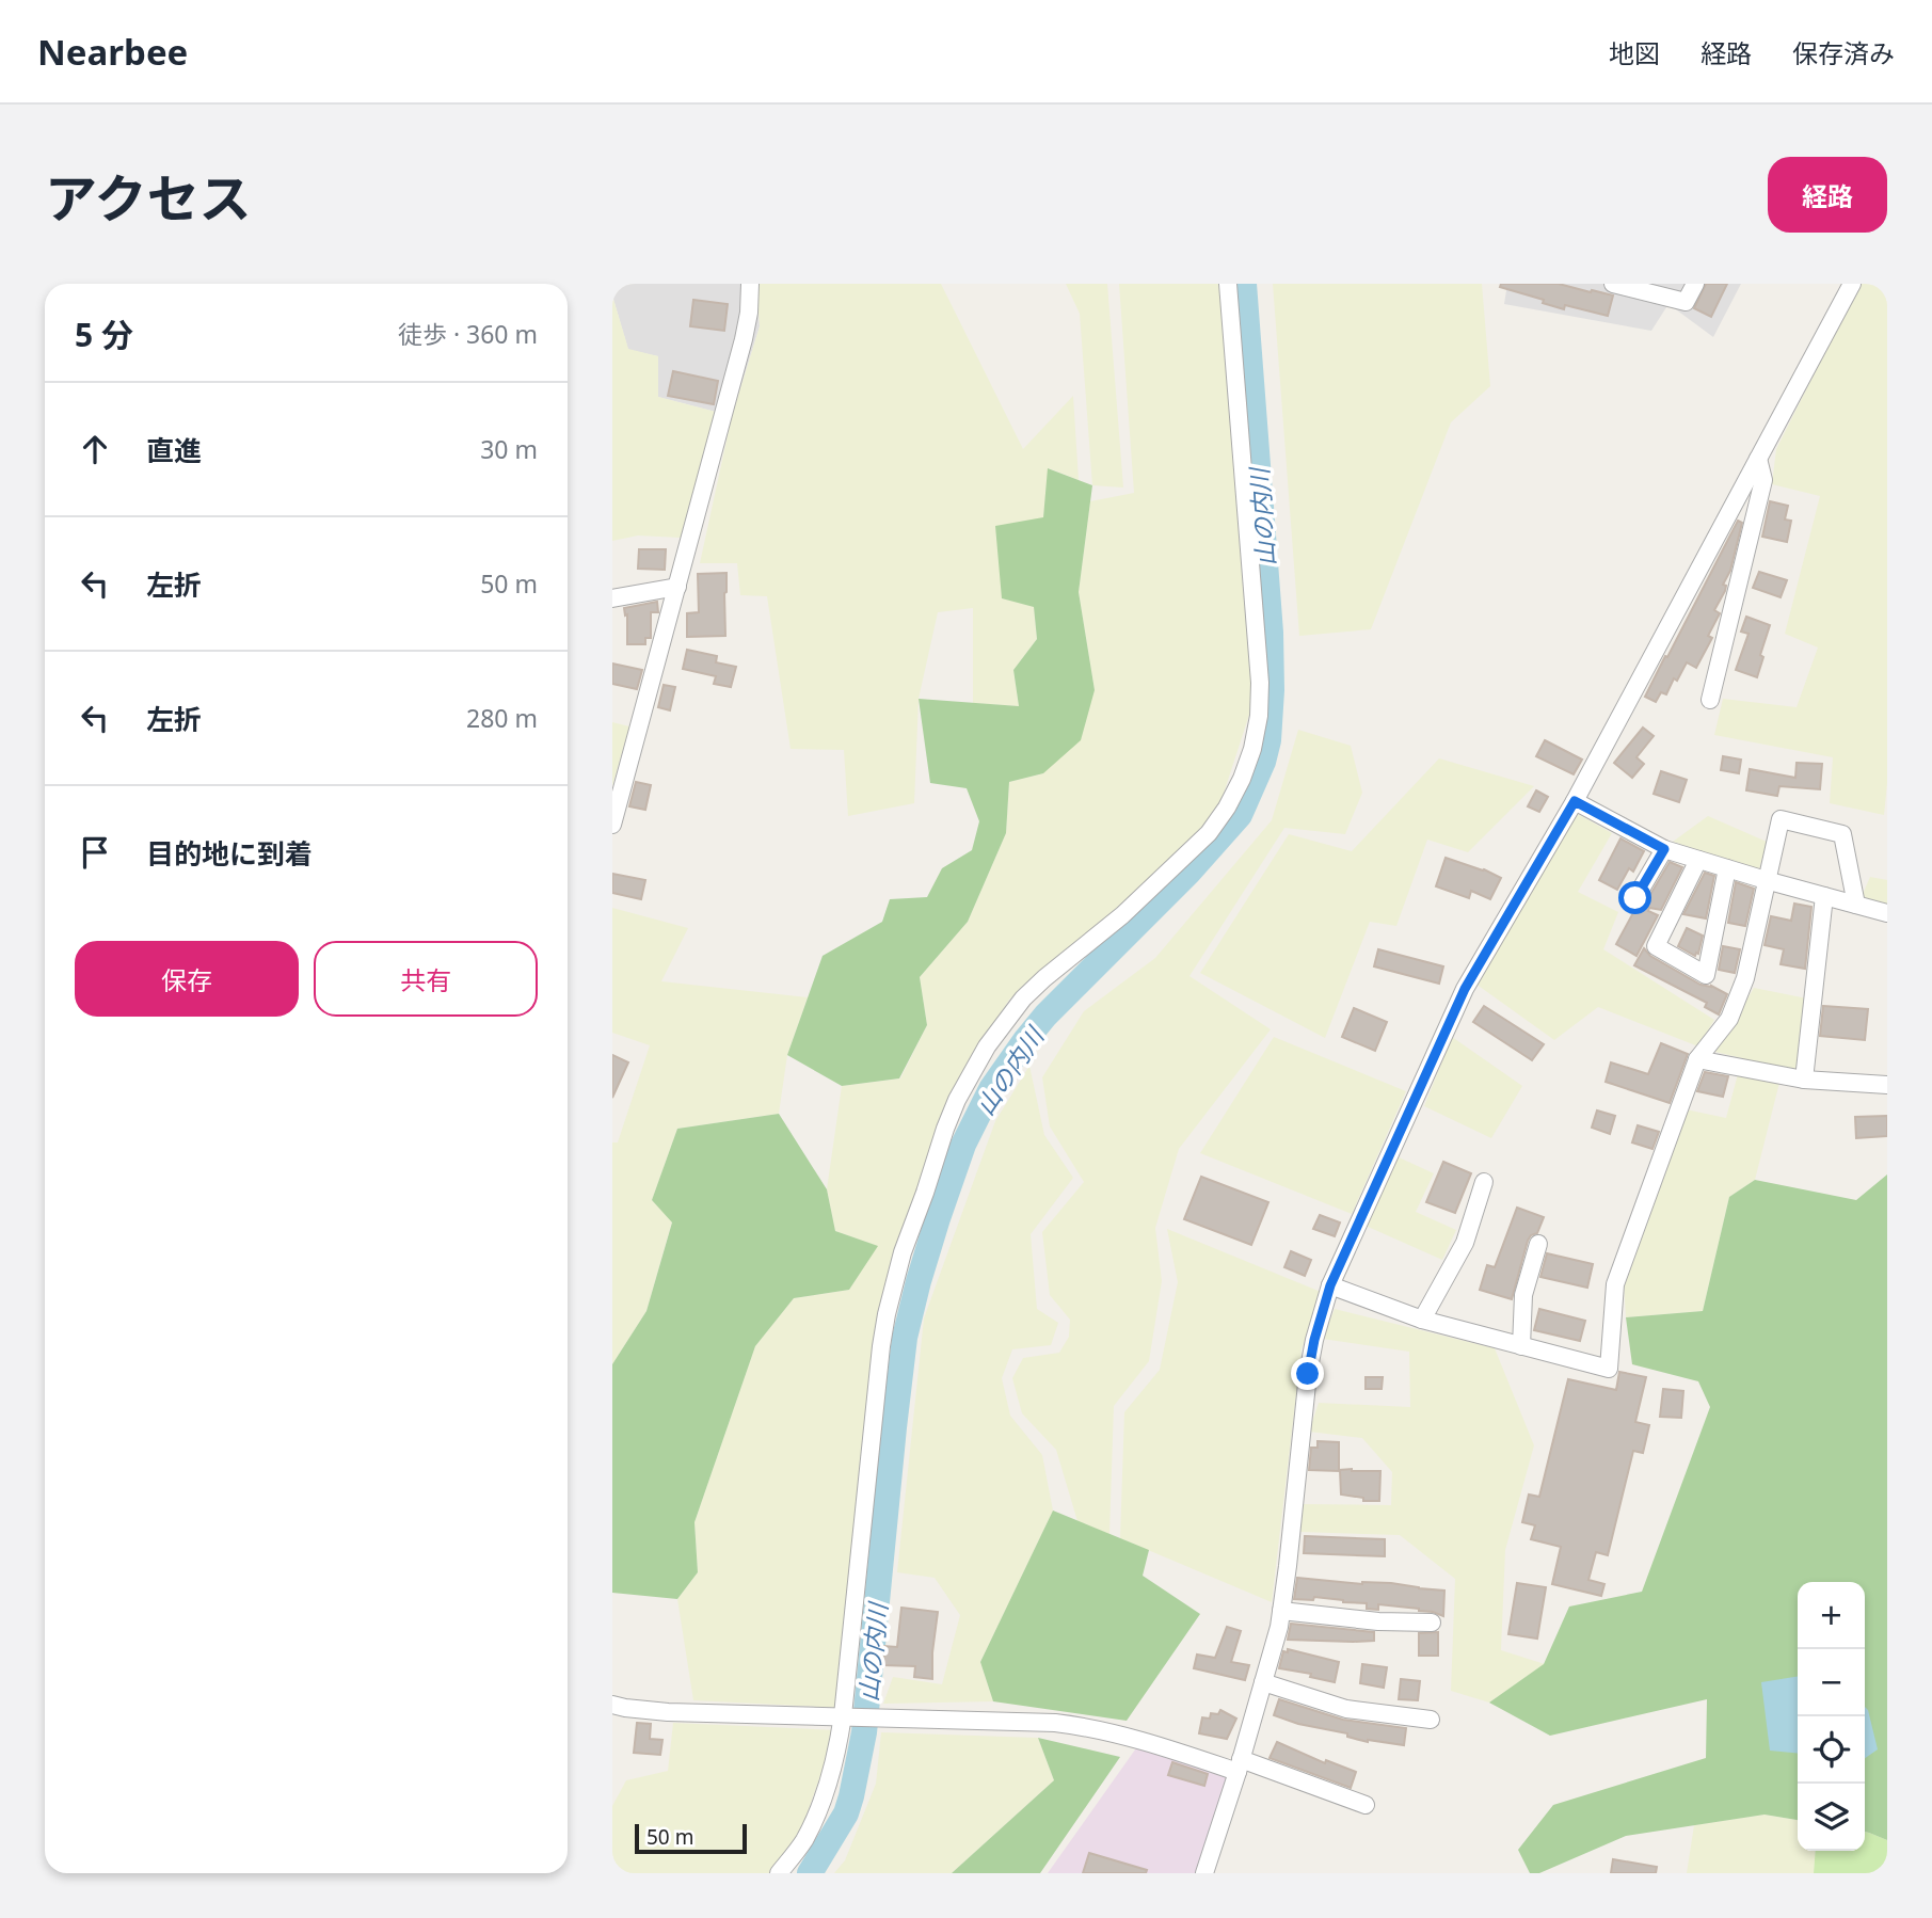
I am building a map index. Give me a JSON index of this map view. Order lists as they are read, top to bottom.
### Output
{
  "water": ["山の内川"],
  "scale_bar": "50 m",
  "page": {
    "header": "Nearbee",
    "nav": ["地図", "経路", "保存済み"],
    "title": "アクセス",
    "buttons": [
      "経路",
      ["保存", "共有"]
    ],
    "heading": ["5 分", "徒歩 · 360 m"],
    "list": [
      ["直進", "30 m"],
      ["左折", "50 m"],
      ["左折", "280 m"],
      "目的地に到着"
    ],
    "map_buttons": ["+", "−"],
    "scale": "50 m"
  }
}
